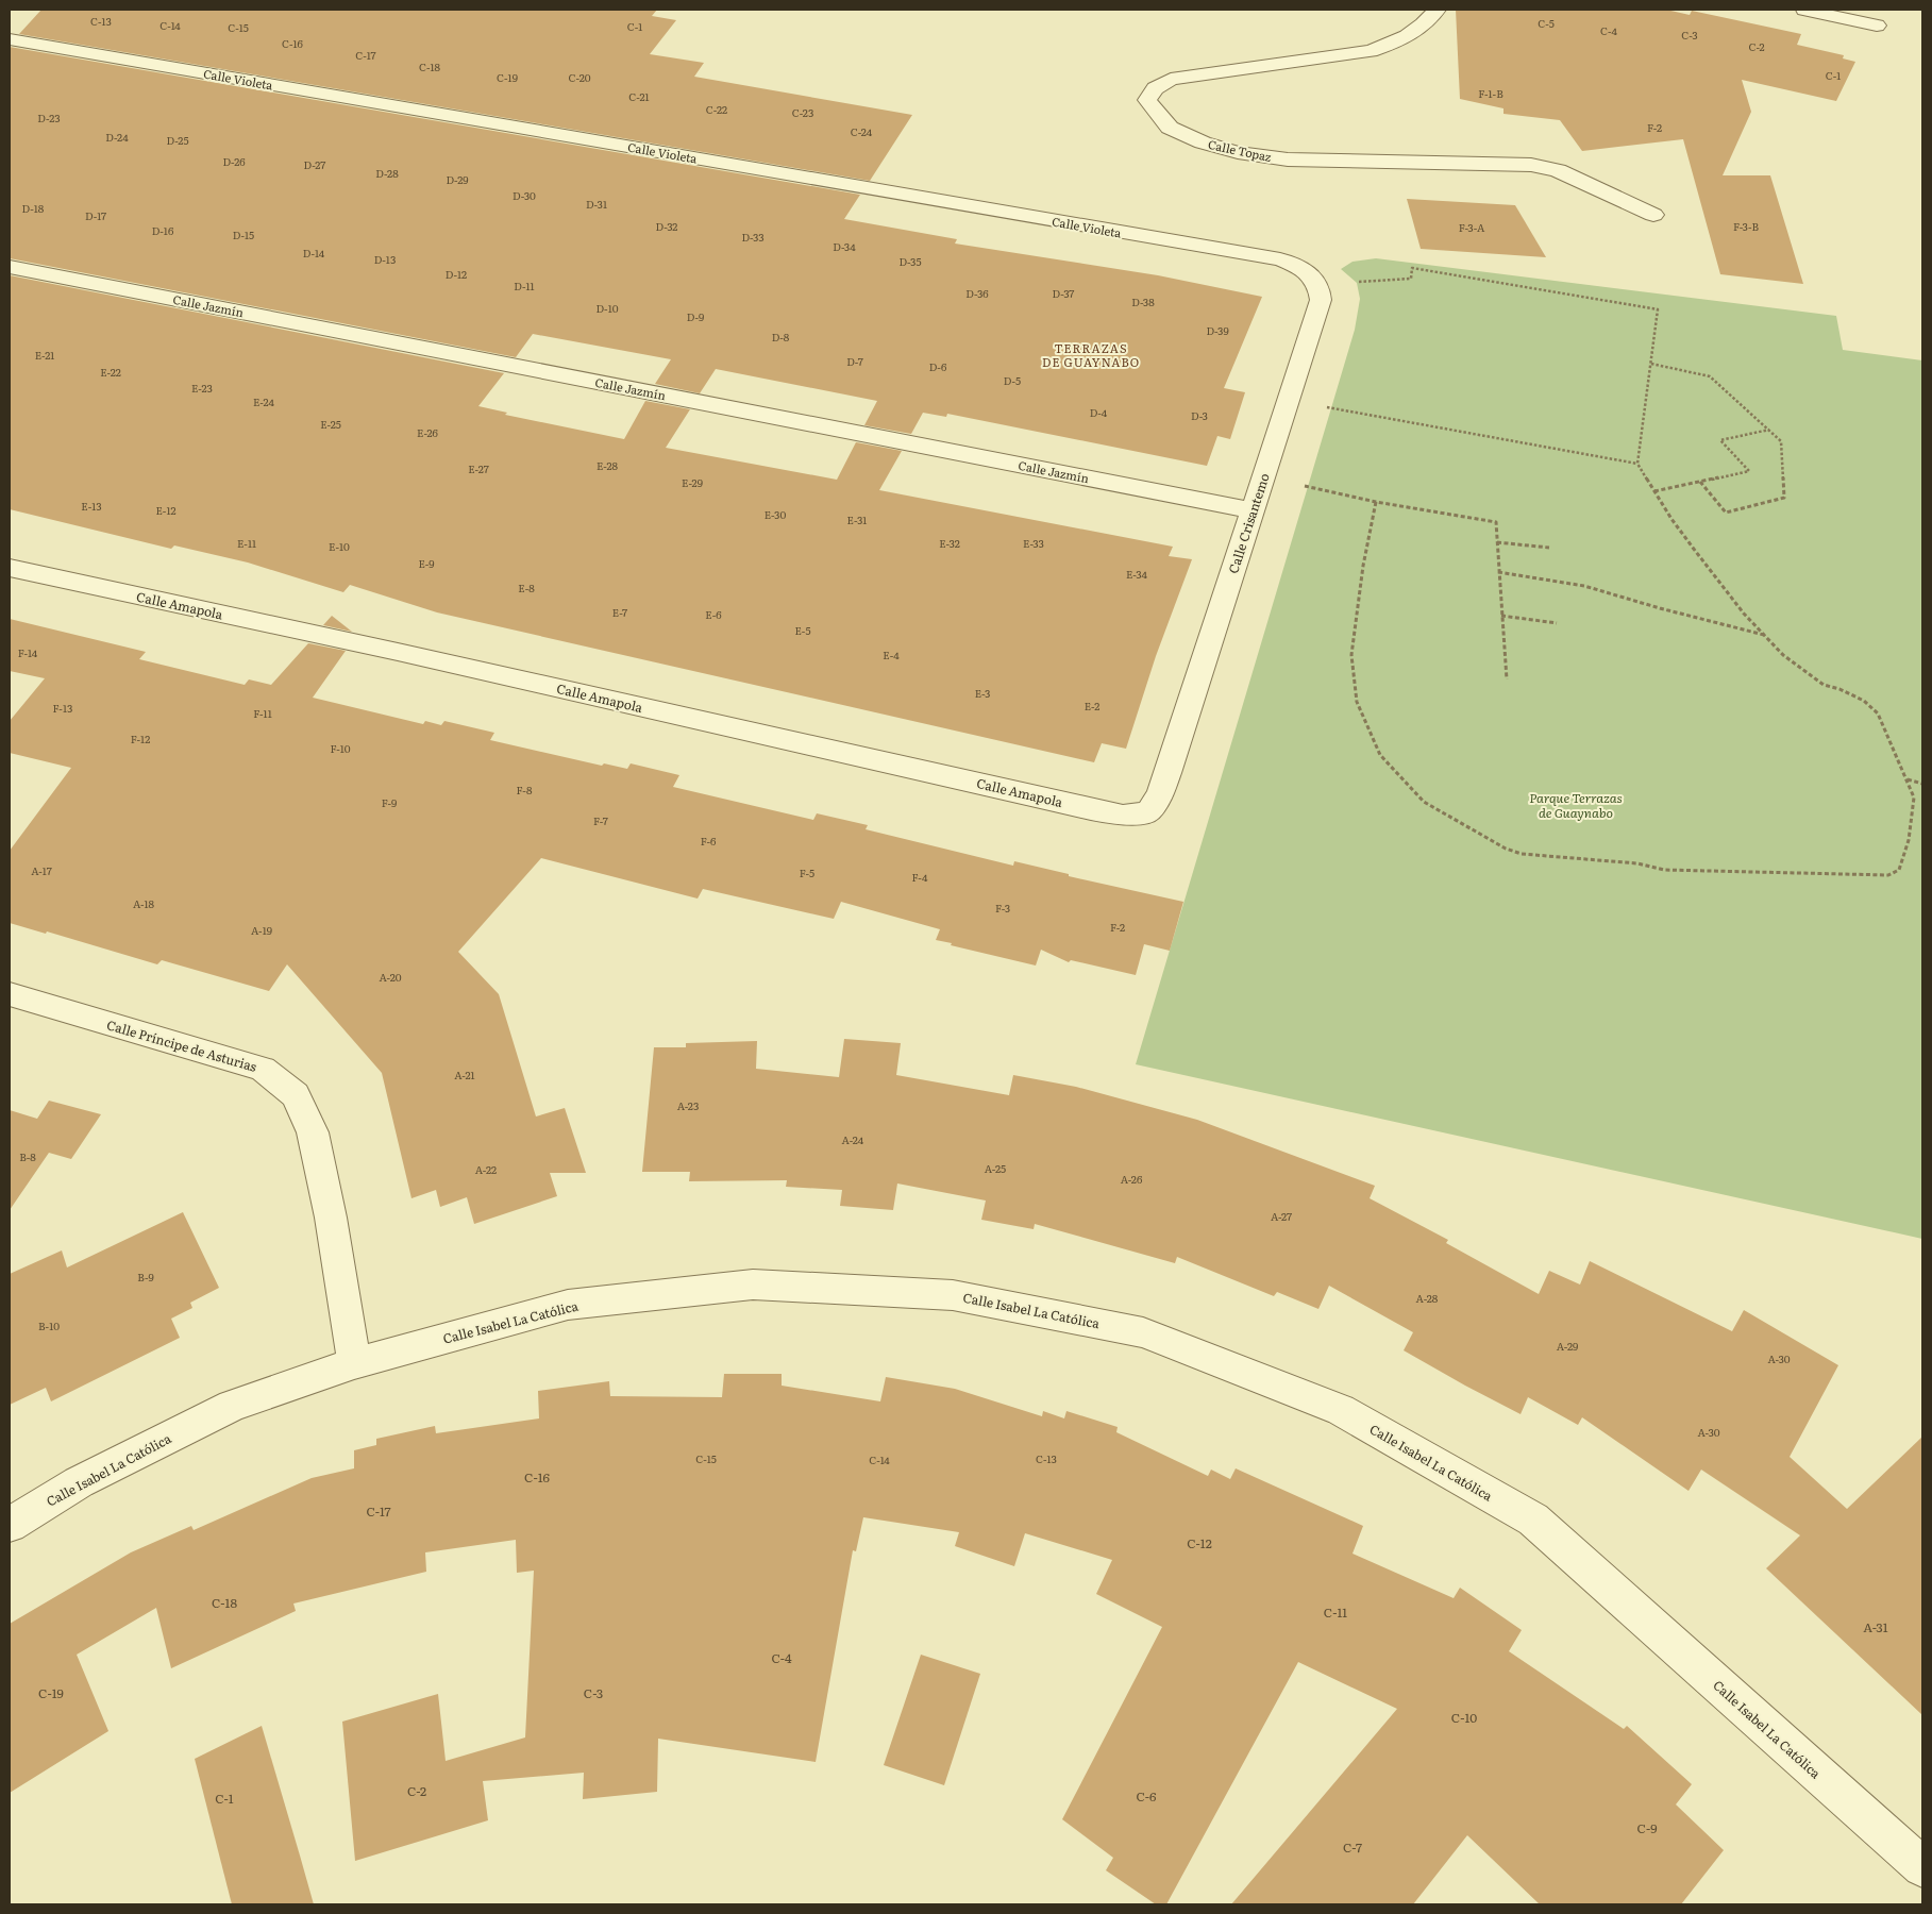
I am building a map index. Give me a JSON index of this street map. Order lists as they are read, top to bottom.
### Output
{
  "streets": {
    "street": [
      "Calle Violeta",
      "Calle Topaz",
      "Calle Jazmín",
      "Calle Crisantemo",
      "Calle Amapola",
      "Calle Príncipe de Asturias",
      "Calle Isabel La Católica"
    ]
  },
  "crossings": [
    ["Calle Violeta", "Calle Crisantemo"],
    ["Calle Jazmín", "Calle Crisantemo"],
    ["Calle Crisantemo", "Calle Amapola"],
    ["Calle Príncipe de Asturias", "Calle Isabel La Católica"]
  ],
  "districts": ["TERRAZAS DE GUAYNABO"],
  "parks": ["Parque Terrazas de Guaynabo"],
  "house_numbers": [
    "C-13",
    "C-5",
    "C-14",
    "C-1",
    "C-15",
    "C-4",
    "C-3",
    "C-16",
    "C-2",
    "C-17",
    "C-18",
    "C-1",
    "C-19",
    "C-20",
    "F-1-B",
    "C-21",
    "C-22",
    "C-23",
    "D-23",
    "F-2",
    "C-24",
    "D-24",
    "D-25",
    "D-26",
    "D-27",
    "D-28",
    "D-29",
    "D-30",
    "D-31",
    "D-18",
    "D-17",
    "D-32",
    "F-3-B",
    "F-3-A",
    "D-16",
    "D-15",
    "D-33",
    "D-34",
    "D-14",
    "D-13",
    "D-35",
    "D-12",
    "D-11",
    "D-36",
    "D-37",
    "D-38",
    "D-10",
    "D-9",
    "D-39",
    "D-8",
    "E-21",
    "D-7",
    "D-6",
    "E-22",
    "D-5",
    "E-23",
    "E-24",
    "D-4",
    "D-3",
    "E-25",
    "E-26",
    "E-28",
    "E-27",
    "E-29",
    "E-13",
    "E-12",
    "E-30",
    "E-31",
    "E-11",
    "E-32",
    "E-33",
    "E-10",
    "E-9",
    "E-34",
    "E-8",
    "E-7",
    "E-6",
    "E-5",
    "F-14",
    "E-4",
    "E-3",
    "E-2",
    "F-13",
    "F-11",
    "F-12",
    "F-10",
    "F-8",
    "F-9",
    "F-7",
    "F-6",
    "A-17",
    "F-5",
    "F-4",
    "A-18",
    "F-3",
    "F-2",
    "A-19",
    "A-20",
    "A-21",
    "A-23",
    "A-24",
    "B-8",
    "A-25",
    "A-22",
    "A-26",
    "A-27",
    "B-9",
    "A-28",
    "B-10",
    "A-29",
    "A-30",
    "A-30",
    "C-15",
    "C-13",
    "C-14",
    "C-16",
    "C-17",
    "C-12",
    "C-18",
    "C-11",
    "A-31",
    "C-4",
    "C-19",
    "C-3",
    "C-10",
    "C-2",
    "C-6",
    "C-1",
    "C-9",
    "C-7"
  ]
}
